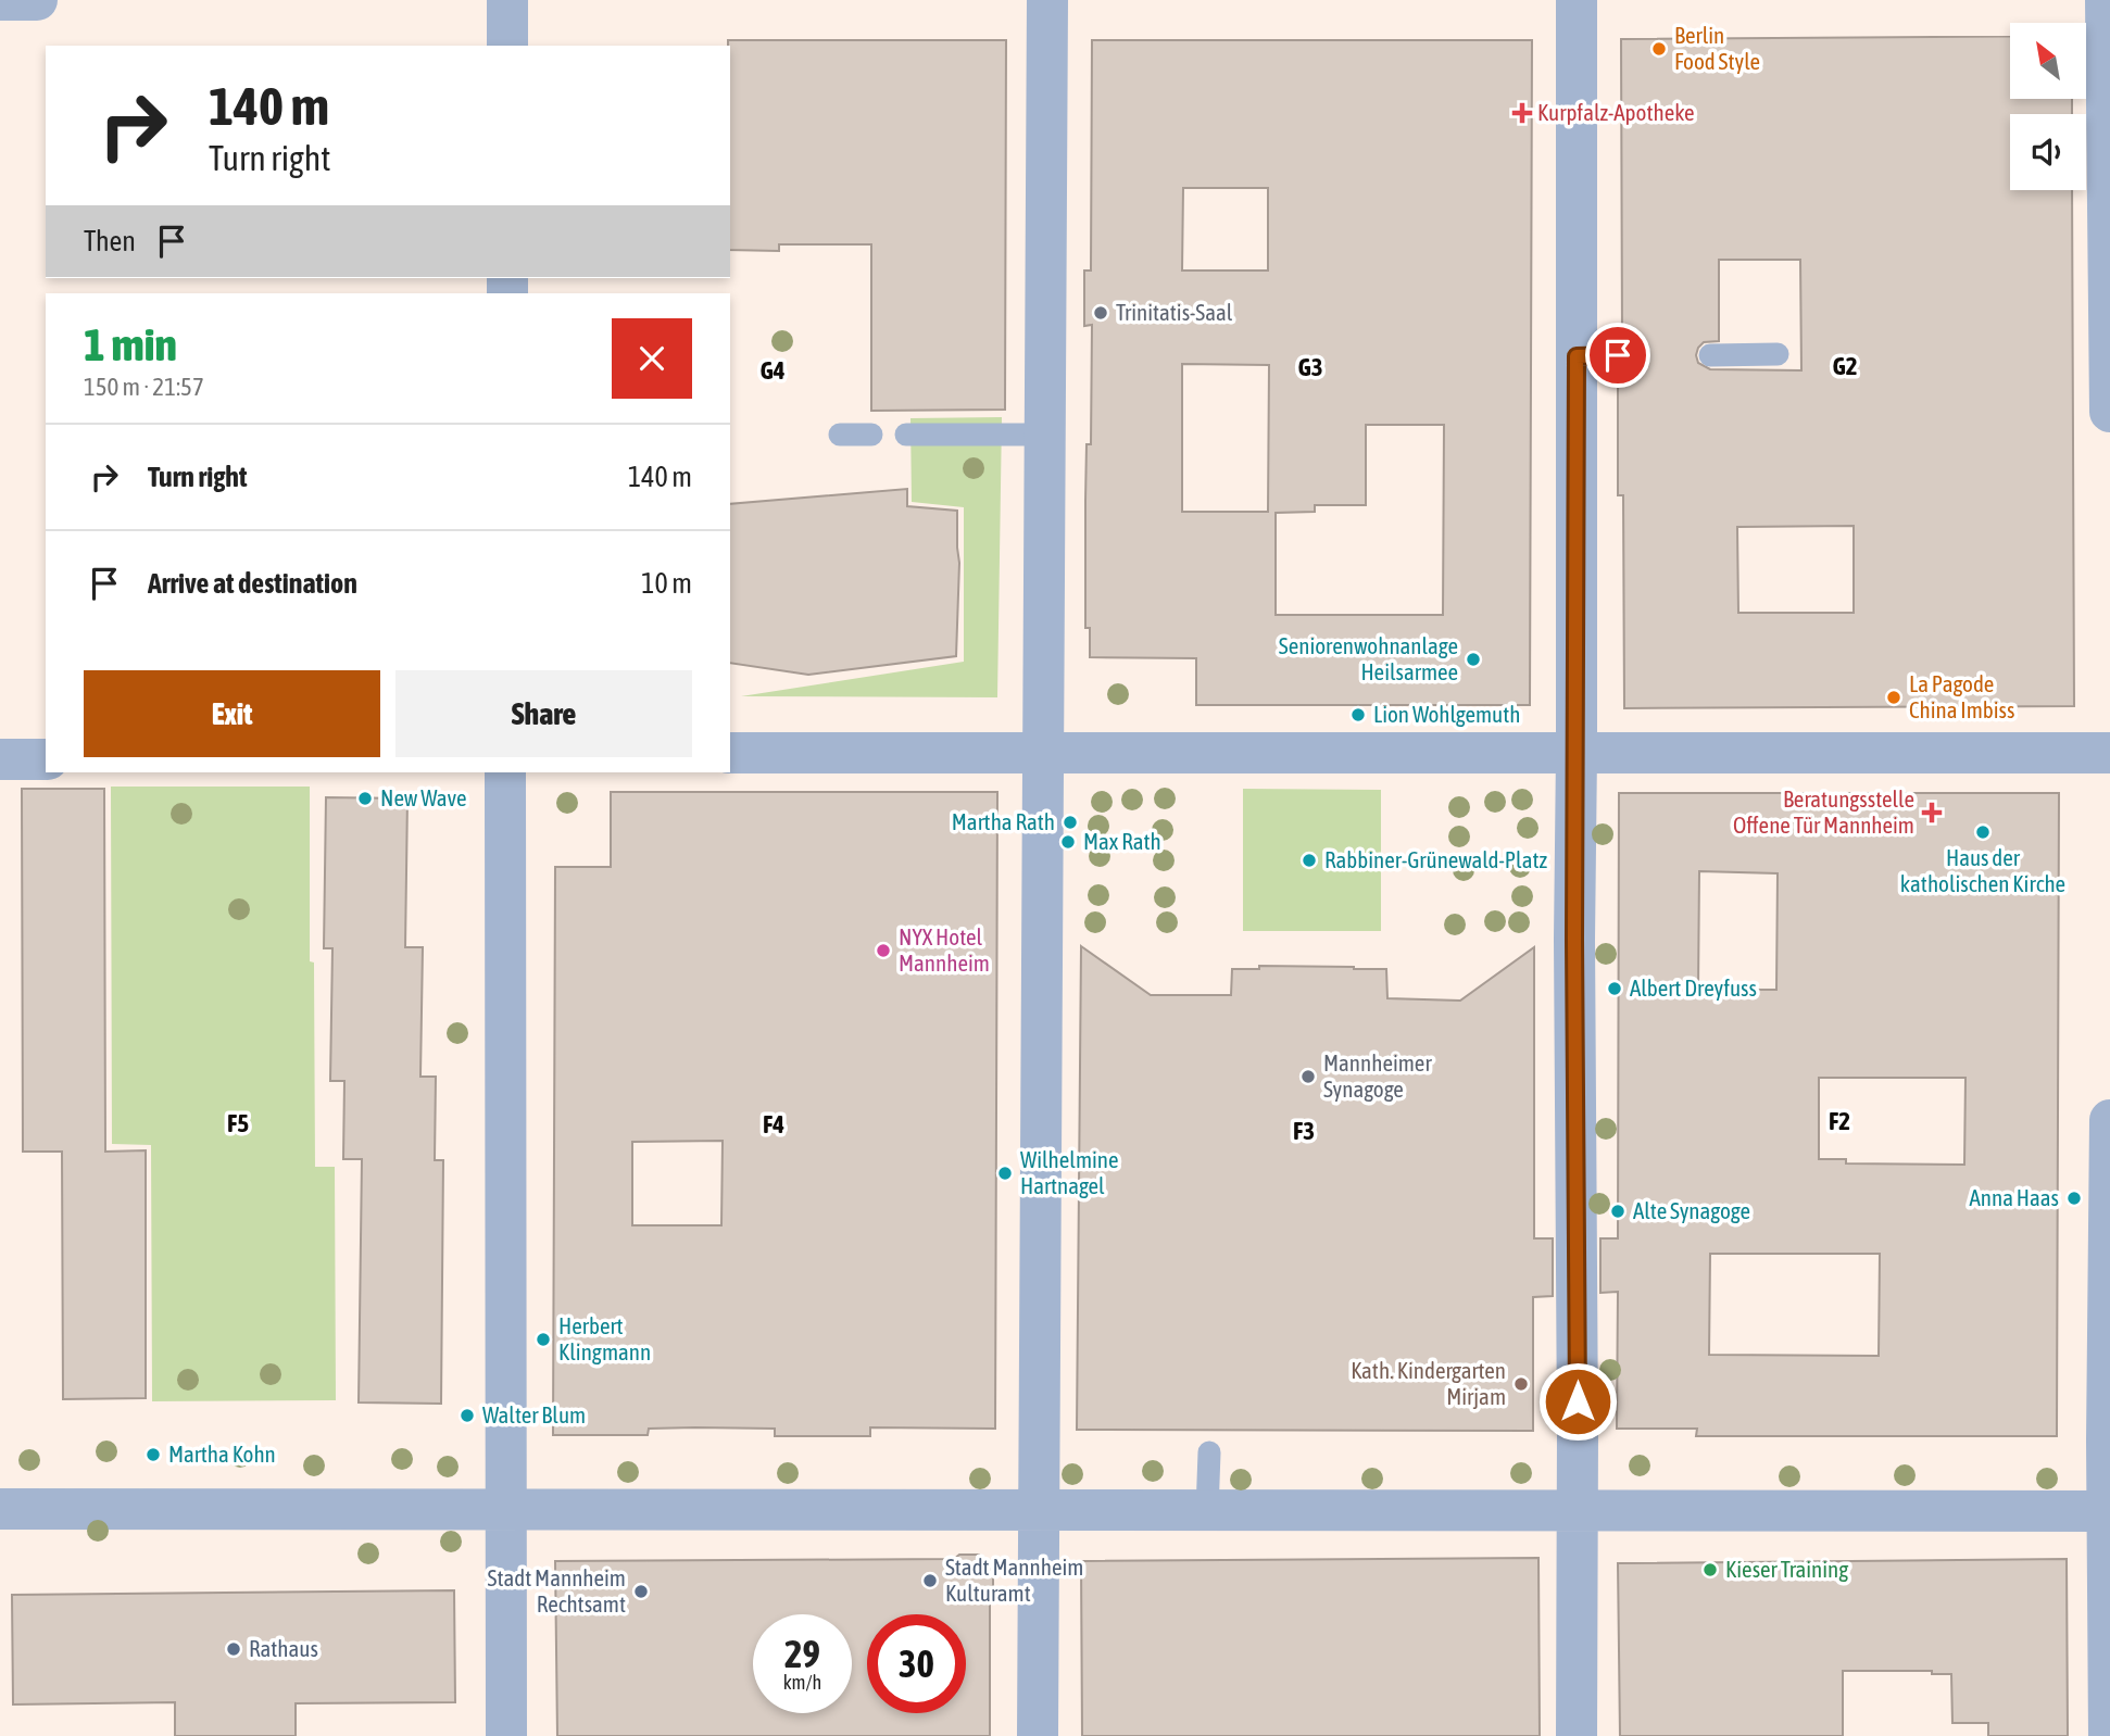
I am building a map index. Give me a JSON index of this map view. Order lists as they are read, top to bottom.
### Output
{
  "districts": [
    "G2",
    "G3",
    "G4",
    "F2",
    "F5",
    "F4",
    "F3"
  ],
  "places": {
    "other": [
      "Berlin Food Style",
      "Trinitatis-Saal",
      "Seniorenwohnanlage Heilsarmee",
      "La Pagode China Imbiss",
      "Lion Wohlgemuth",
      "New Wave",
      "Martha Rath",
      "Haus der katholischen Kirche",
      "Max Rath",
      "Rabbiner-Grünewald-Platz",
      "NYX Hotel Mannheim",
      "Albert Dreyfuss",
      "Mannheimer Synagoge",
      "Wilhelmine Hartnagel",
      "Anna Haas",
      "Alte Synagoge",
      "Herbert Klingmann",
      "Kath. Kindergarten Mirjam",
      "Walter Blum",
      "Martha Kohn",
      "Kieser Training",
      "Stadt Mannheim Kulturamt",
      "Stadt Mannheim Rechtsamt",
      "Rathaus"
    ],
    "health": ["Kurpfalz-Apotheke", "Beratungsstelle Offene Tür Mannheim"]
  },
  "north": "top left",
  "page": {
    "turn": ["140 m", "Turn right"],
    "then": "Then",
    "heading": ["1 min", "150 m · 21:57"],
    "list": [
      {
        "name": "Turn right",
        "value": "140 m"
      },
      {
        "name": "Arrive at destination",
        "value": "10 m"
      }
    ],
    "buttons": ["Exit", "Share"],
    "speed": "29 km/h",
    "limit": "30"
  }
}
